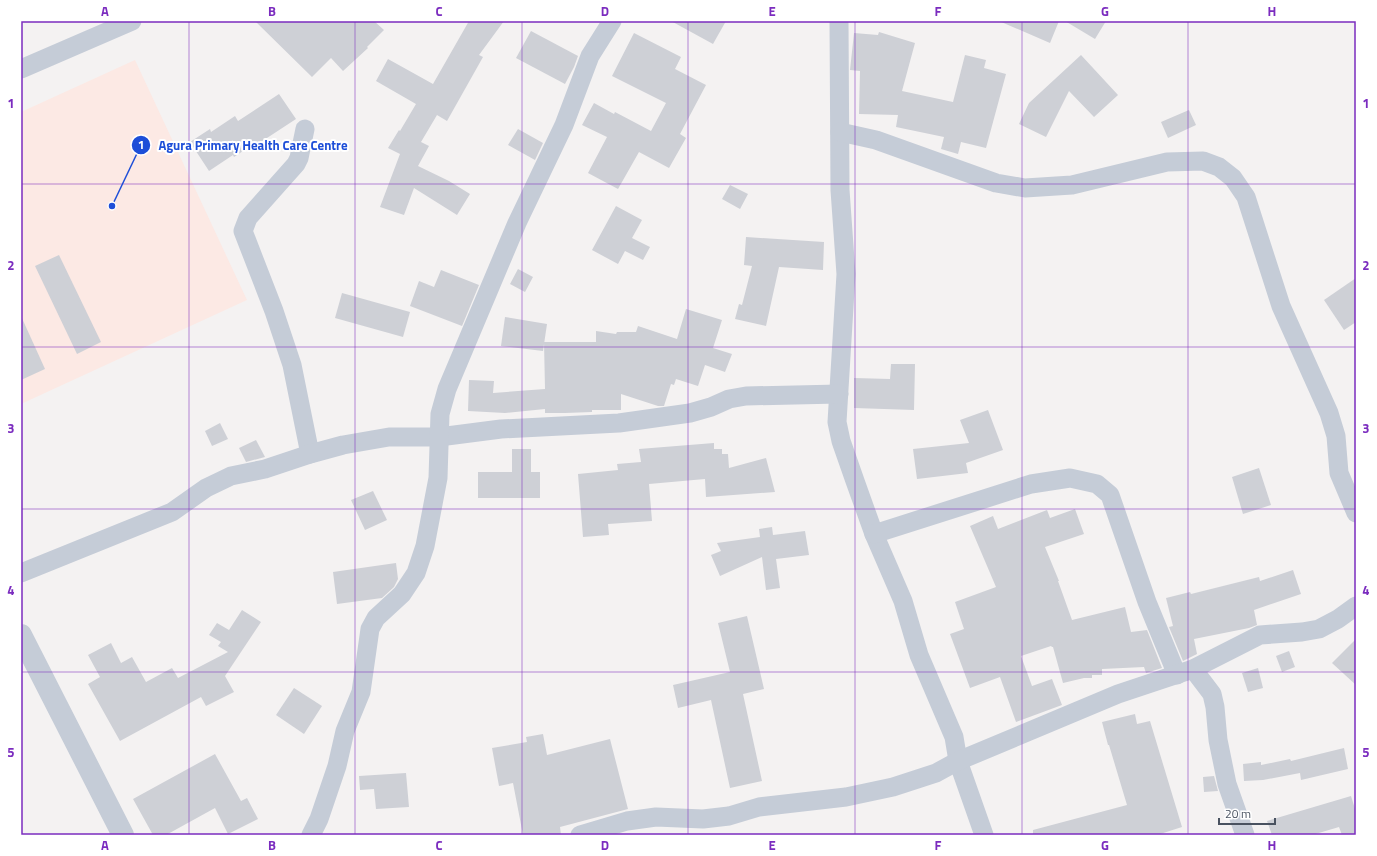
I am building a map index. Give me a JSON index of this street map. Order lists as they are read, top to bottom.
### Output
{
  "places": ["Agura Primary Health Care Centre"],
  "scale_bar": "20 m",
  "grid": {
    "columns": [
      "A",
      "B",
      "C",
      "D",
      "E",
      "F",
      "G",
      "H"
    ],
    "rows": [
      "1",
      "2",
      "3",
      "4",
      "5"
    ]
  }
}
